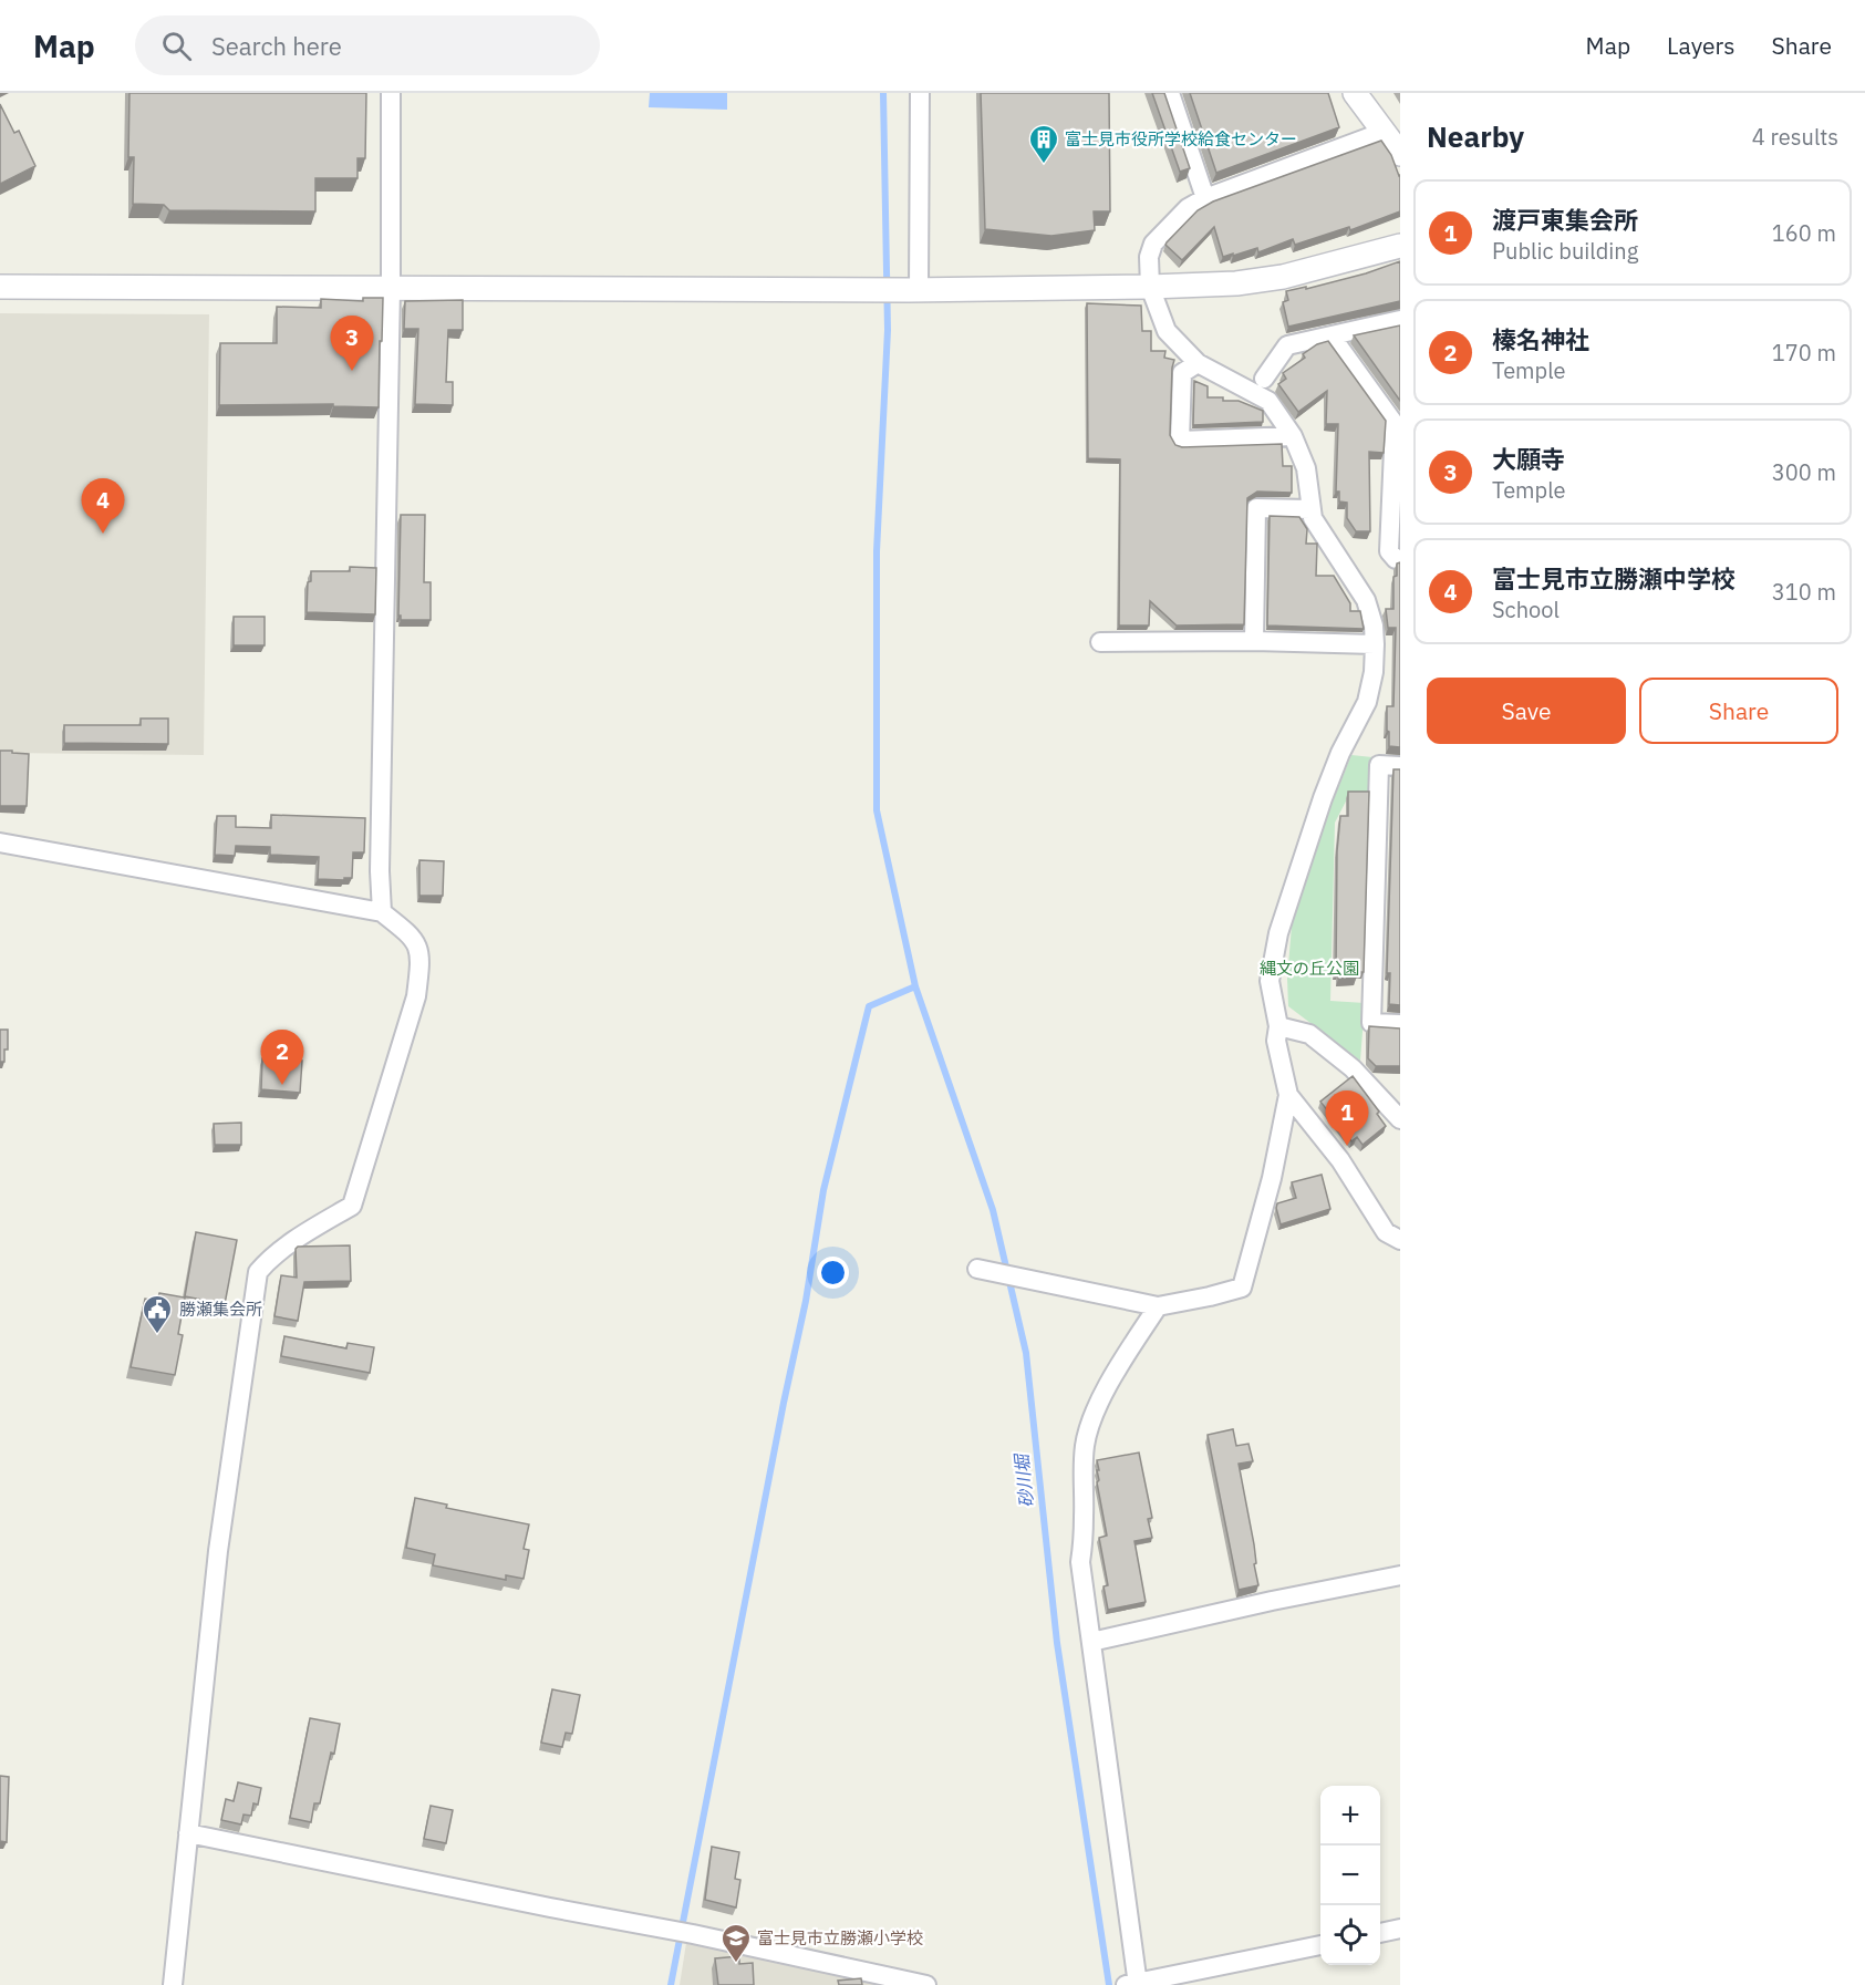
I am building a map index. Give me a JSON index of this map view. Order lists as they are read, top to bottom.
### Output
{
  "water": ["砂川堀"],
  "parks": ["縄文の丘公園"],
  "places": {
    "building": ["富士見市役所学校給食センター"],
    "public building": ["勝瀬集会所"],
    "school or university": ["富士見市立勝瀬小学校"]
  },
  "page": {
    "header": "Map",
    "search": "Search here",
    "nav": ["Map", "Layers", "Share"],
    "heading": ["Nearby", "4 results"],
    "list": [
      {
        "mark": "1",
        "name": "渡戸東集会所",
        "note": "Public building",
        "value": "160 m"
      },
      {
        "mark": "2",
        "name": "榛名神社",
        "note": "Temple",
        "value": "170 m"
      },
      {
        "mark": "3",
        "name": "大願寺",
        "note": "Temple",
        "value": "300 m"
      },
      {
        "mark": "4",
        "name": "富士見市立勝瀬中学校",
        "note": "School",
        "value": "310 m"
      }
    ],
    "pins": [
      "3",
      "4",
      "2",
      "1"
    ],
    "buttons": ["Save", "Share"],
    "map_buttons": ["+", "−"]
  }
}
